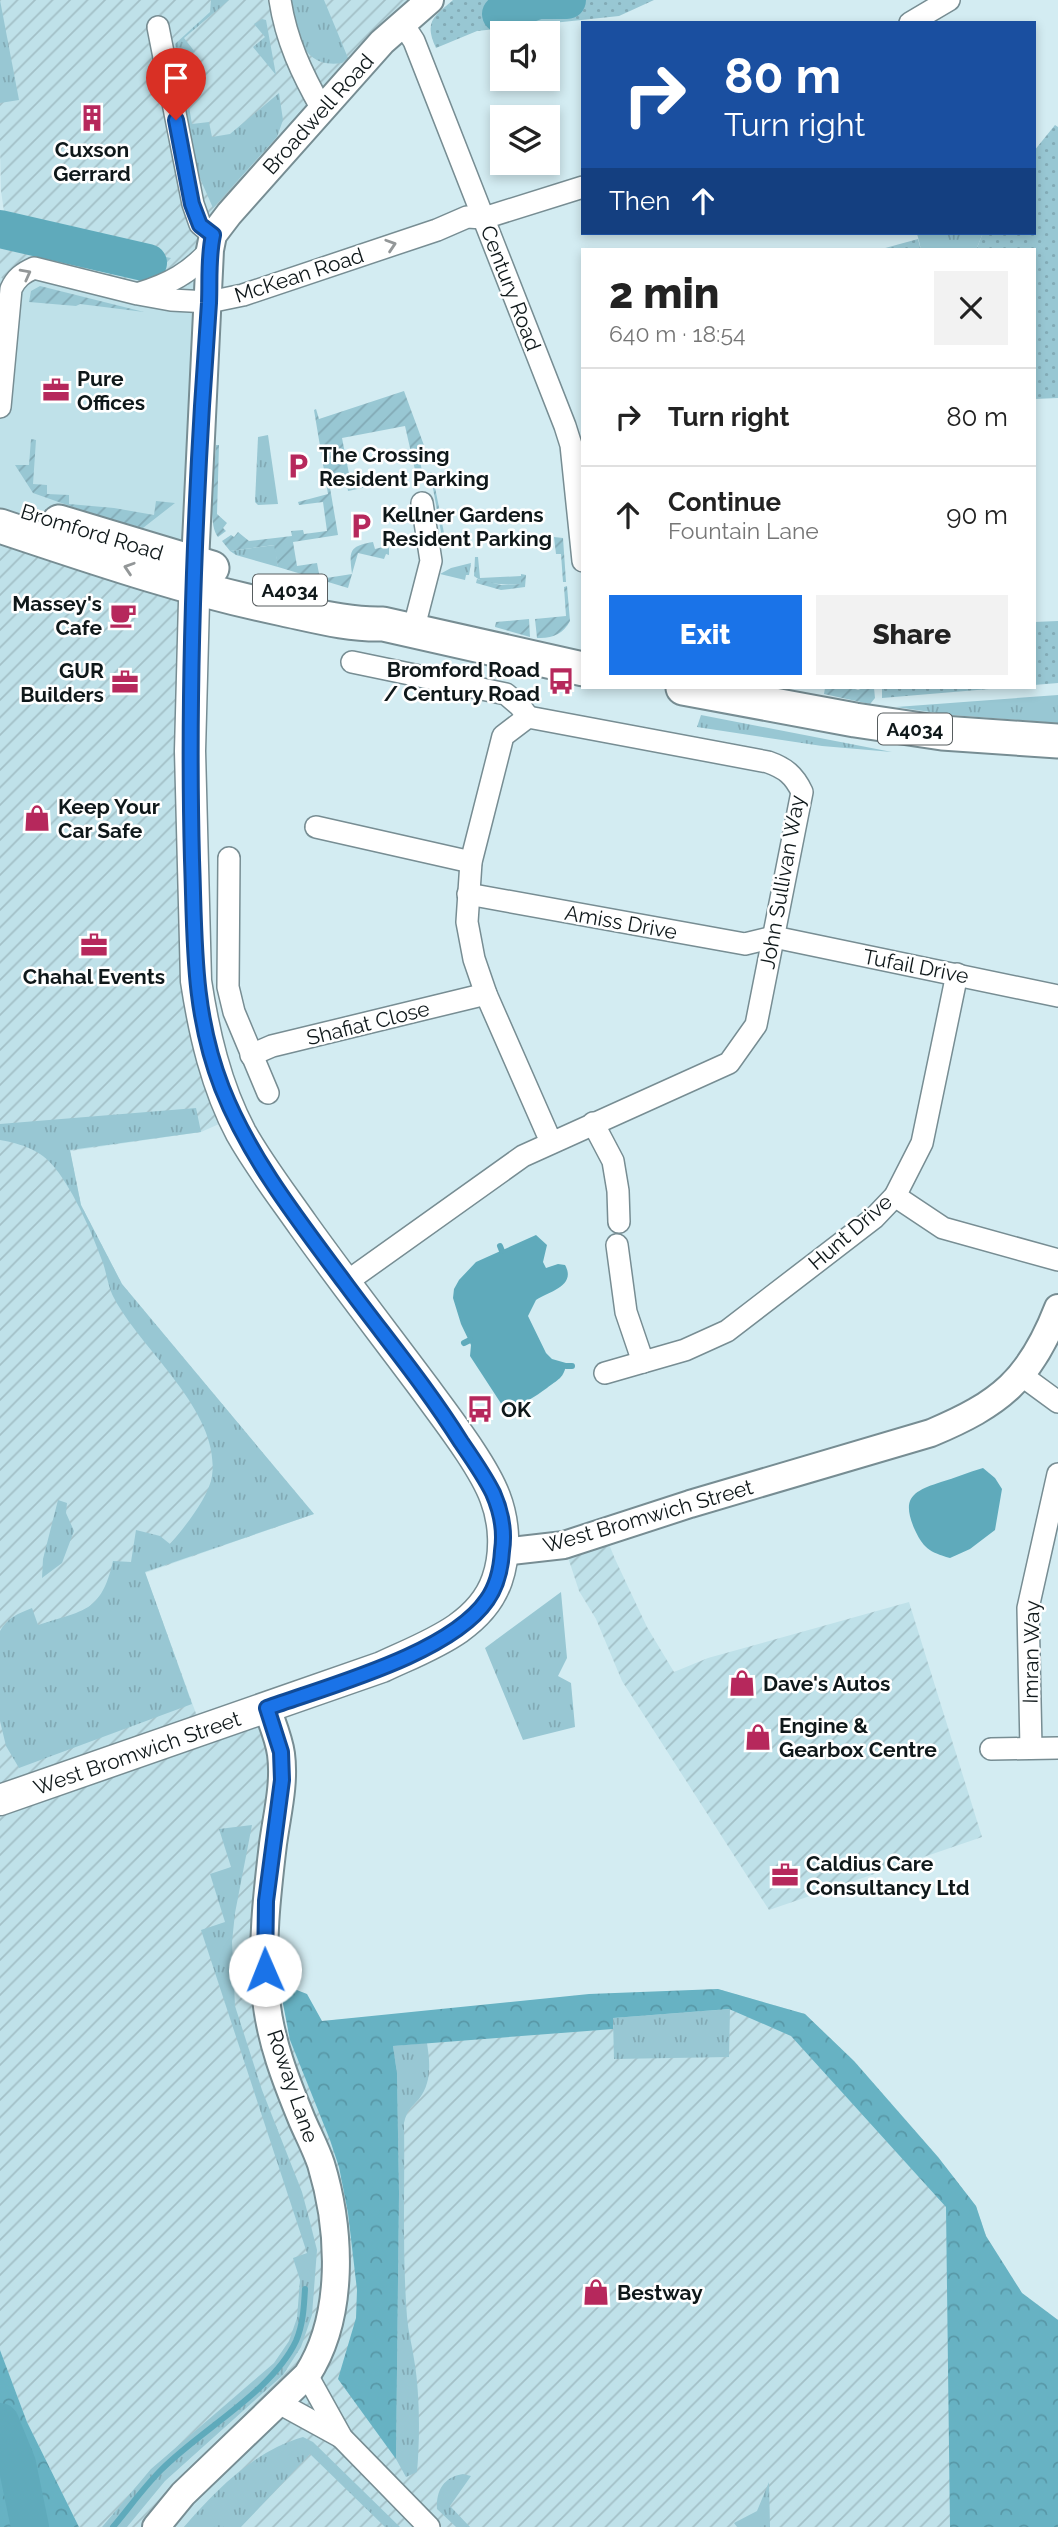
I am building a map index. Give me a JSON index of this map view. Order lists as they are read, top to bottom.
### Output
{
  "streets": {
    "main road": ["Bromford Road", "A4034", "West Bromwich Street"],
    "street": [
      "Broadwell Road",
      "McKean Road",
      "Century Road",
      "John Sullivan Way",
      "Amiss Drive",
      "Tufail Drive",
      "Shafiat Close",
      "Hunt Drive",
      "Imran Way",
      "Roway Lane"
    ]
  },
  "crossings": [
    ["Broadwell Road", "Century Road"],
    ["McKean Road", "Century Road"],
    ["John Sullivan Way", "Amiss Drive"],
    ["John Sullivan Way", "Tufail Drive"],
    ["Amiss Drive", "Tufail Drive"],
    ["Tufail Drive", "Hunt Drive"],
    ["West Bromwich Street", "Roway Lane"]
  ],
  "one_way": ["McKean Road"],
  "places": {
    "building": ["Cuxson Gerrard"],
    "office": [
      "Pure Offices",
      "GUR Builders",
      "Chahal Events",
      "Caldius Care Consultancy Ltd"
    ],
    "parking": ["The Crossing Resident Parking", "Kellner Gardens Resident Parking"],
    "cafe": ["Massey's Cafe"],
    "bus stop": ["Bromford Road / Century Road", "OK"],
    "shop": [
      "Keep Your Car Safe",
      "Dave's Autos",
      "Engine & Gearbox Centre",
      "Bestway"
    ]
  },
  "page": {
    "turn": ["80 m", "Turn right"],
    "then": "Then",
    "heading": ["2 min", "640 m · 18:54"],
    "list": [
      {
        "name": "Turn right",
        "value": "80 m"
      },
      {
        "name": "Continue",
        "note": "Fountain Lane",
        "value": "90 m"
      }
    ],
    "buttons": ["Exit", "Share"]
  }
}
